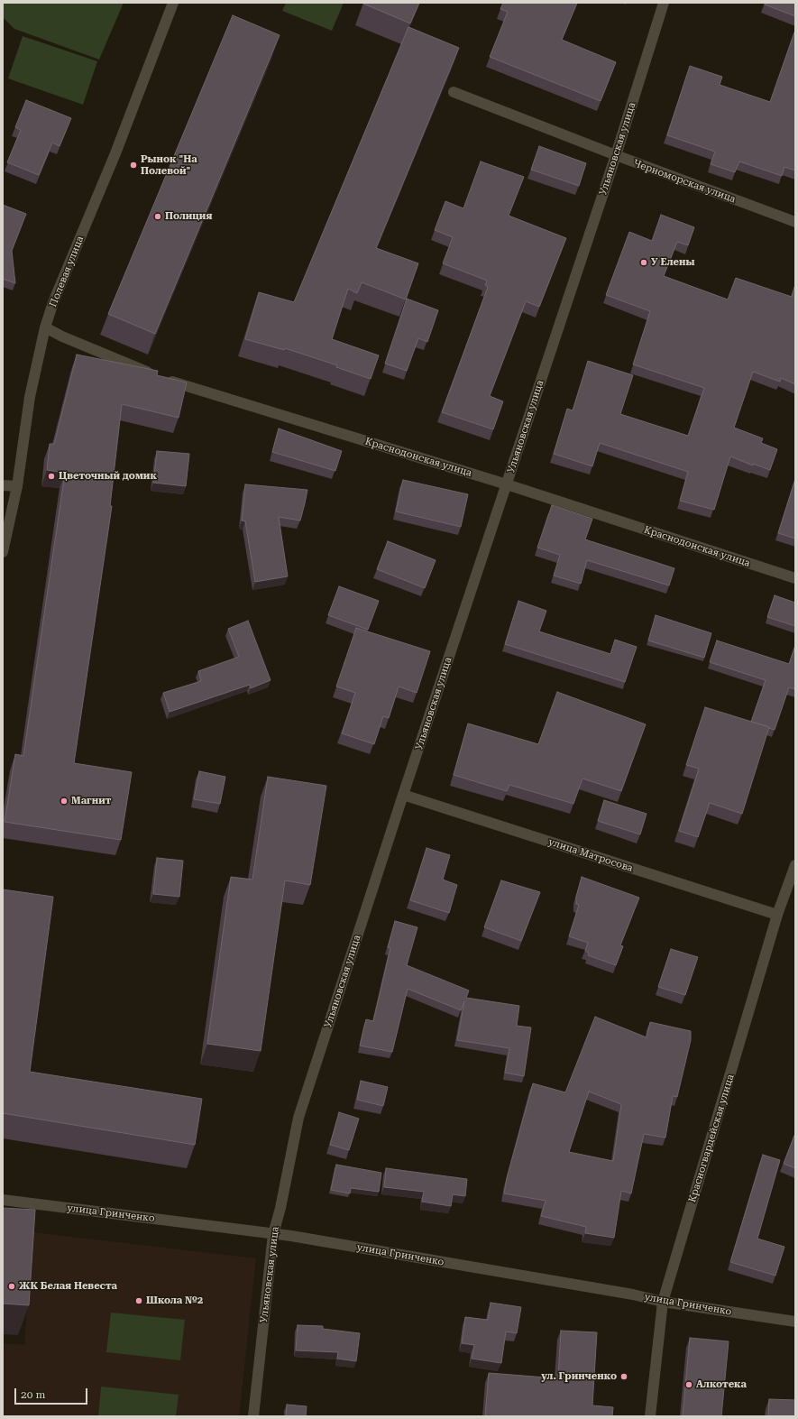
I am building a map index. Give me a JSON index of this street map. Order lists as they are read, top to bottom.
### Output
{
  "streets": {
    "street": [
      "Ульяновская улица",
      "Черноморская улица",
      "Полевая улица",
      "Краснодонская улица",
      "улица Матросова",
      "Красногвардейская улица",
      "улица Гринченко"
    ]
  },
  "crossings": [
    ["Ульяновская улица", "Черноморская улица"],
    ["Ульяновская улица", "Краснодонская улица"],
    ["Ульяновская улица", "улица Матросова"],
    ["Ульяновская улица", "улица Гринченко"],
    ["Полевая улица", "Краснодонская улица"],
    ["улица Матросова", "Красногвардейская улица"],
    ["Красногвардейская улица", "улица Гринченко"]
  ],
  "places": [
    "Рынок \"На Полевой\"",
    "Полиция",
    "У Елены",
    "Цветочный домик",
    "Магнит",
    "ЖК Белая Невеста",
    "Школа №2",
    "ул. Гринченко",
    "Алкотека"
  ],
  "scale_bar": "20 m"
}
